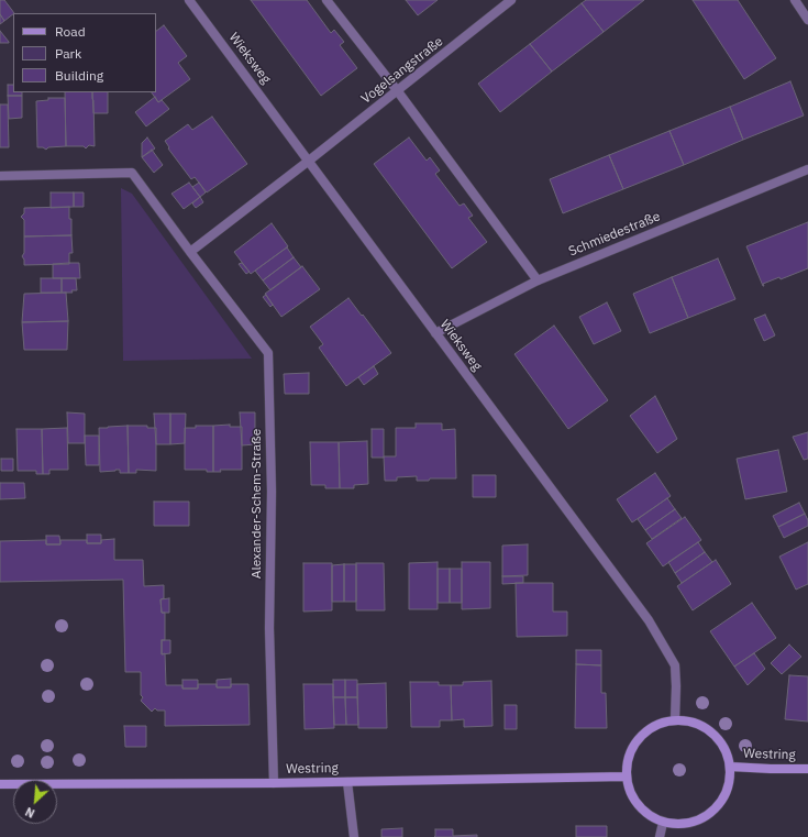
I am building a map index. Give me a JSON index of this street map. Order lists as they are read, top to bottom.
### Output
{
  "streets": {
    "main road": ["Westring"],
    "street": [
      "Wieksweg",
      "Vogelsangstraße",
      "Schmiedestraße",
      "Alexander-Schem-Straße"
    ]
  },
  "crossings": [
    ["Wieksweg", "Vogelsangstraße"],
    ["Wieksweg", "Schmiedestraße"],
    ["Wieksweg", "Westring"],
    ["Alexander-Schem-Straße", "Westring"]
  ],
  "legend": ["Road", "Park", "Building"],
  "north": "bottom left"
}
